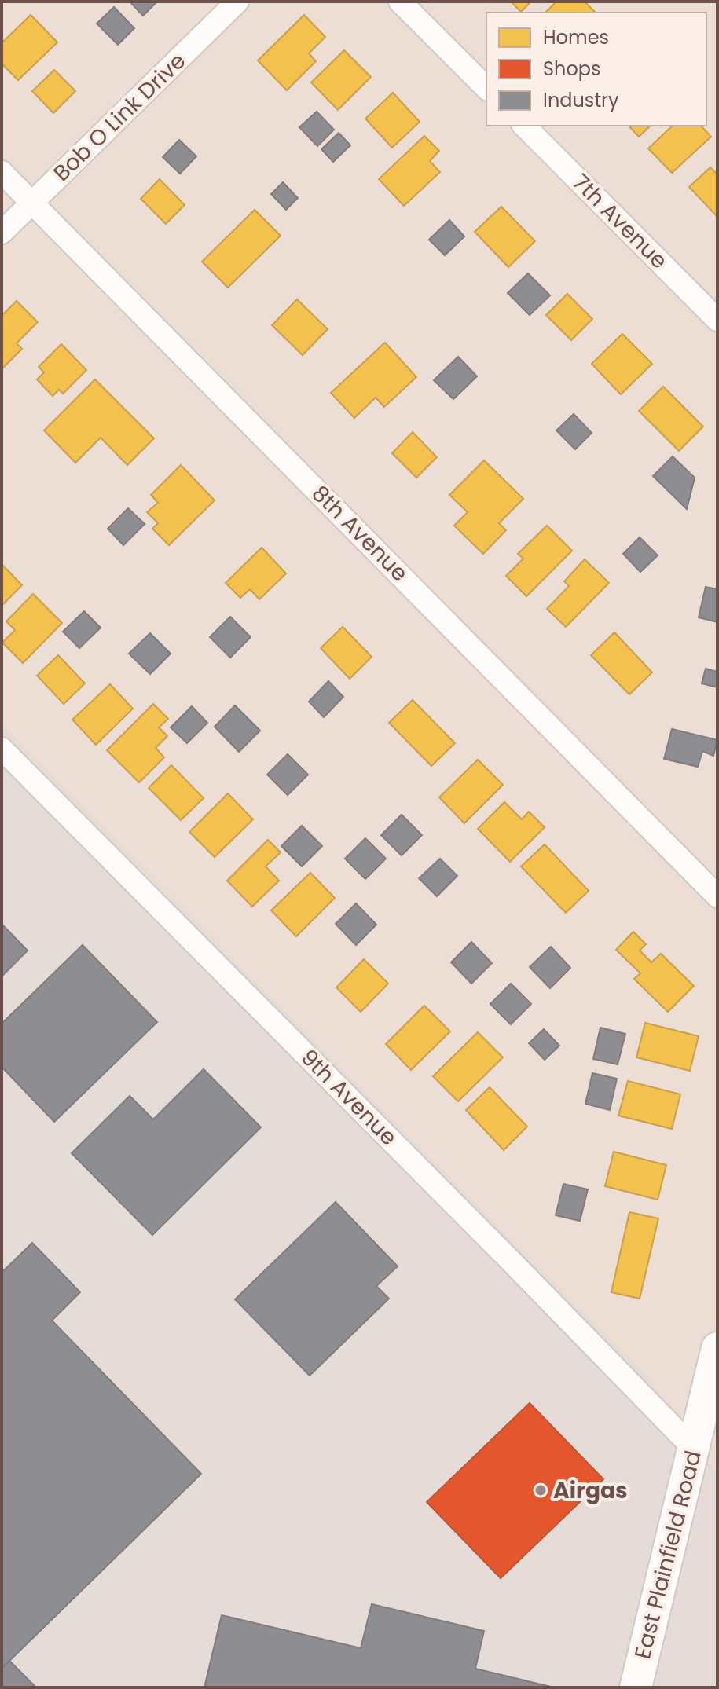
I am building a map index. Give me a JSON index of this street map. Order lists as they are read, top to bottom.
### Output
{
  "streets": {
    "main road": ["East Plainfield Road"],
    "street": [
      "Bob O Link Drive",
      "7th Avenue",
      "8th Avenue",
      "9th Avenue"
    ]
  },
  "crossings": [
    ["Bob O Link Drive", "8th Avenue"],
    ["9th Avenue", "East Plainfield Road"]
  ],
  "places": ["Airgas"],
  "legend": ["Homes", "Shops", "Industry"]
}
